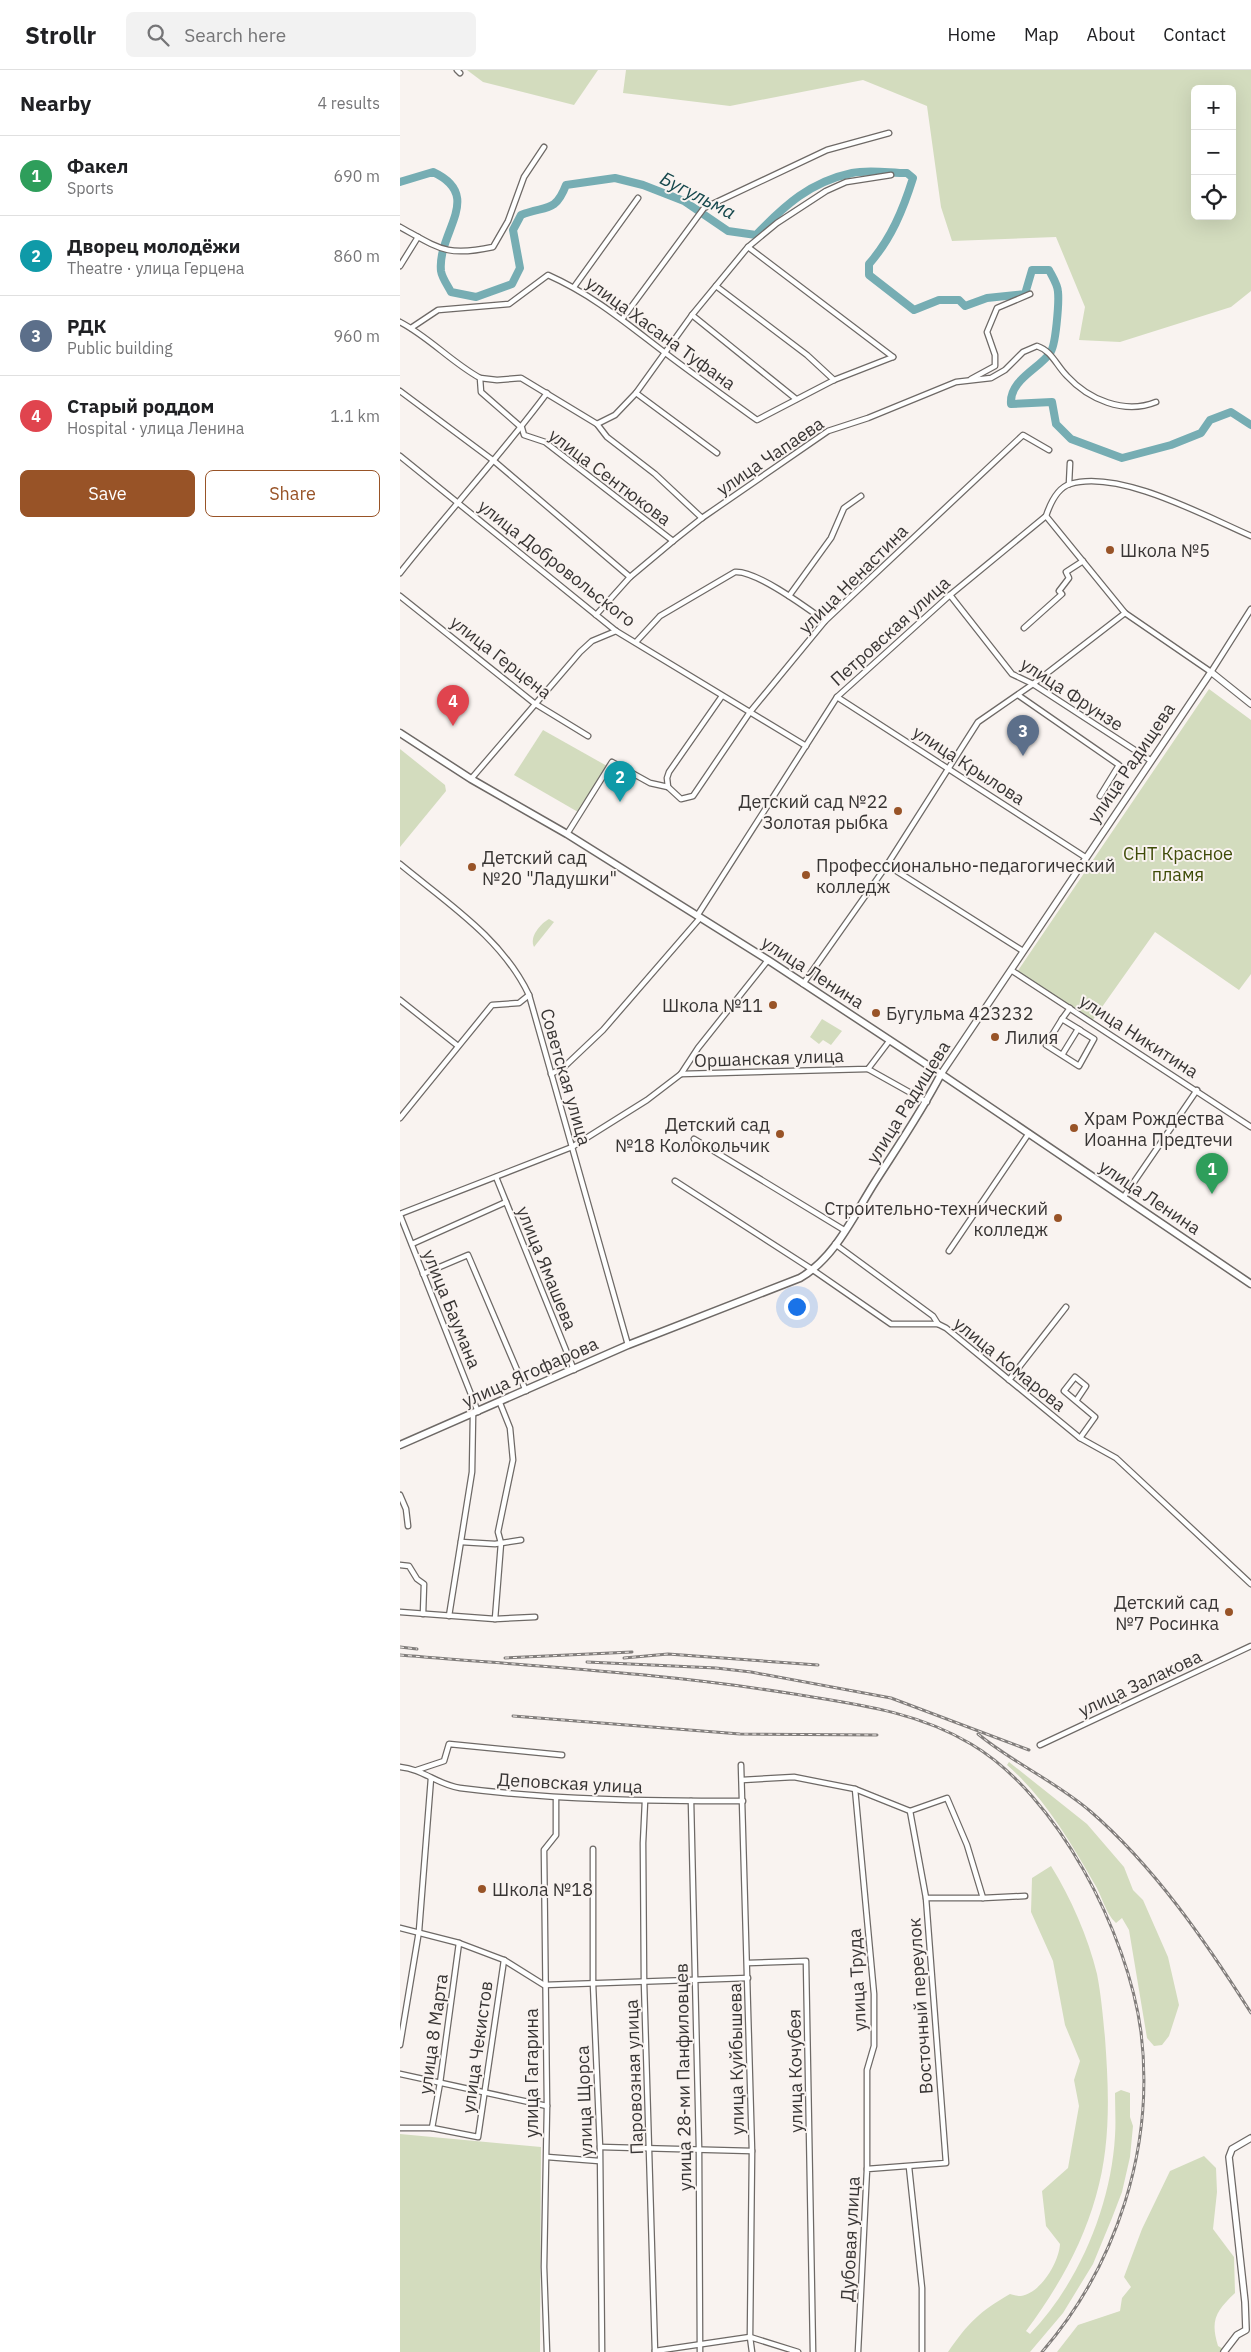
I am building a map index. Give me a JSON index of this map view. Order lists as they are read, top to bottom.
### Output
{
  "streets": {
    "main road": ["улица Радищева", "улица Ленина", "улица Ягофарова"],
    "street": [
      "улица Хасана Туфана",
      "улица Чапаева",
      "улица Сентюкова",
      "улица Добровольского",
      "улица Ненастина",
      "Петровская улица",
      "улица Герцена",
      "улица Фрунзе",
      "улица Крылова",
      "улица Никитина",
      "Оршанская улица",
      "Советская улица",
      "улица Ямашева",
      "улица Баумана",
      "улица Комарова",
      "улица Залакова",
      "Деповская улица",
      "улица Труда",
      "Восточный переулок",
      "улица 8 Марта",
      "улица Чекистов",
      "улица Куйбышева",
      "улица Кочубея",
      "улица Гагарина",
      "Паровозная улица",
      "улица 28-ми Панфиловцев",
      "улица Щорса",
      "Дубовая улица"
    ]
  },
  "crossings": [
    ["улица Чапаева", "улица Сентюкова"],
    ["улица Чапаева", "улица Добровольского"],
    ["улица Добровольского", "улица Ненастина"],
    ["улица Добровольского", "Петровская улица"],
    ["Петровская улица", "улица Фрунзе"],
    ["Петровская улица", "улица Крылова"],
    ["Петровская улица", "улица Ленина"],
    ["Петровская улица", "Советская улица"],
    ["улица Фрунзе", "улица Радищева"],
    ["улица Радищева", "улица Крылова"],
    ["улица Радищева", "улица Ленина"],
    ["улица Радищева", "улица Никитина"],
    ["улица Радищева", "улица Комарова"],
    ["улица Радищева", "улица Ягофарова"],
    ["улица Ленина", "Оршанская улица"],
    ["Оршанская улица", "Советская улица"],
    ["Оршанская улица", "улица Ямашева"],
    ["Оршанская улица", "улица Баумана"],
    ["Советская улица", "улица Ягофарова"],
    ["улица Ямашева", "улица Ягофарова"],
    ["улица Баумана", "улица Ягофарова"],
    ["Деповская улица", "улица Куйбышева"],
    ["Деповская улица", "улица Гагарина"],
    ["Деповская улица", "Паровозная улица"],
    ["Деповская улица", "улица 28-ми Панфиловцев"],
    ["улица Труда", "Дубовая улица"],
    ["Восточный переулок", "Дубовая улица"],
    ["улица 8 Марта", "улица Чекистов"],
    ["улица Куйбышева", "улица Кочубея"]
  ],
  "water": ["Бугульма"],
  "parks": ["СНТ Красное пламя"],
  "places": [
    "Школа №5",
    "Детский сад №22 Золотая рыбка",
    "Детский сад №20 \"Ладушки\"",
    "Профессионально-педагогический колледж",
    "Школа №11",
    "Бугульма 423232",
    "Лилия",
    "Храм Рождества Иоанна Предтечи",
    "Детский сад №18 Колокольчик",
    "Строительно-технический колледж",
    "Детский сад №7 Росинка",
    "Школа №18"
  ],
  "page": {
    "header": "Strollr",
    "search": "Search here",
    "nav": [
      "Home",
      "Map",
      "About",
      "Contact"
    ],
    "heading": ["Nearby", "4 results"],
    "map_buttons": ["+", "−"],
    "list": [
      {
        "mark": "1",
        "name": "Факел",
        "note": "Sports",
        "value": "690 m"
      },
      {
        "mark": "2",
        "name": "Дворец молодёжи",
        "note": "Theatre · улица Герцена",
        "value": "860 m"
      },
      {
        "mark": "3",
        "name": "РДК",
        "note": "Public building",
        "value": "960 m"
      },
      {
        "mark": "4",
        "name": "Старый роддом",
        "note": "Hospital · улица Ленина",
        "value": "1.1 km"
      }
    ],
    "buttons": ["Save", "Share"],
    "pins": [
      "4",
      "3",
      "2",
      "1"
    ]
  }
}
